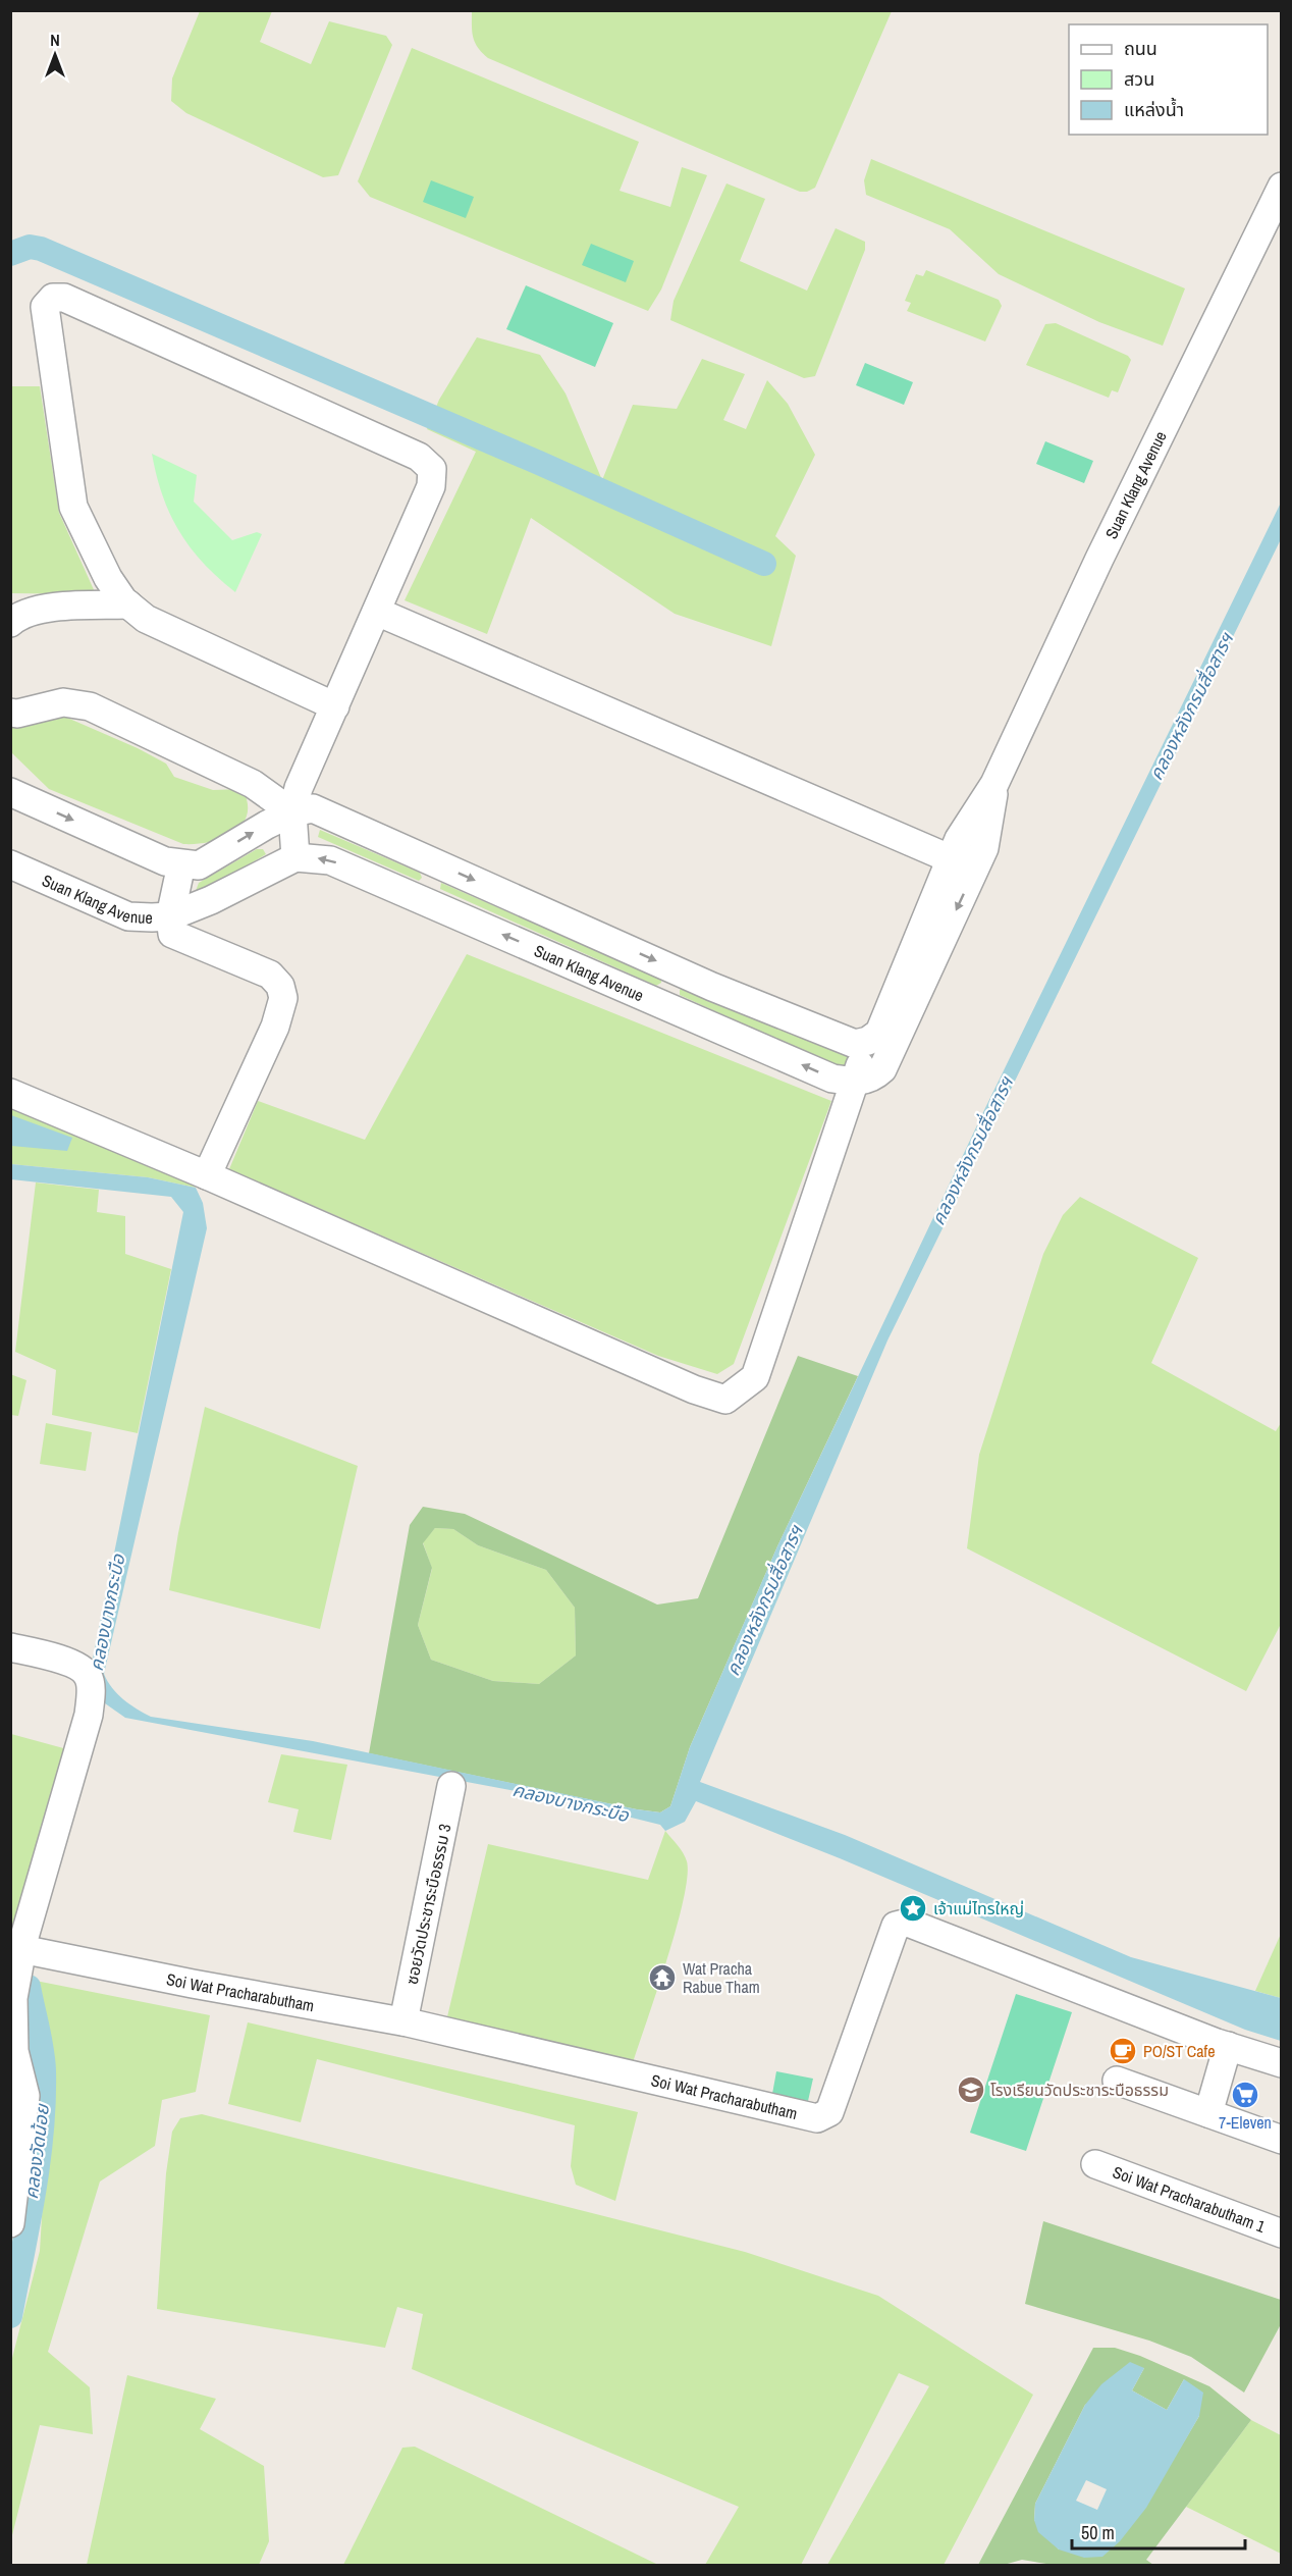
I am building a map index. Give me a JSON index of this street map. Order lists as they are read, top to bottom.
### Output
{
  "streets": {
    "street": [
      "Suan Klang Avenue",
      "ซอยวัดประชาระบือธรรม 3",
      "Soi Wat Pracharabutham",
      "Soi Wat Pracharabutham 1"
    ]
  },
  "crossings": [
    ["ซอยวัดประชาระบือธรรม 3", "Soi Wat Pracharabutham"]
  ],
  "water": ["คลองหลังกรมสื่อสารฯ", "คลองบางกระบือ", "คลองวัดน้อย"],
  "places": {
    "place": ["เจ้าแม่ไทรใหญ่"],
    "temple": ["Wat Pracha Rabue Tham"],
    "cafe": ["PO/ST Cafe"],
    "school or university": ["โรงเรียนวัดประชาระบือธรรม"],
    "supermarket": ["7-Eleven"]
  },
  "legend": ["ถนน", "สวน", "แหล่งน้ำ"],
  "scale_bar": "50 m",
  "north": "top"
}
